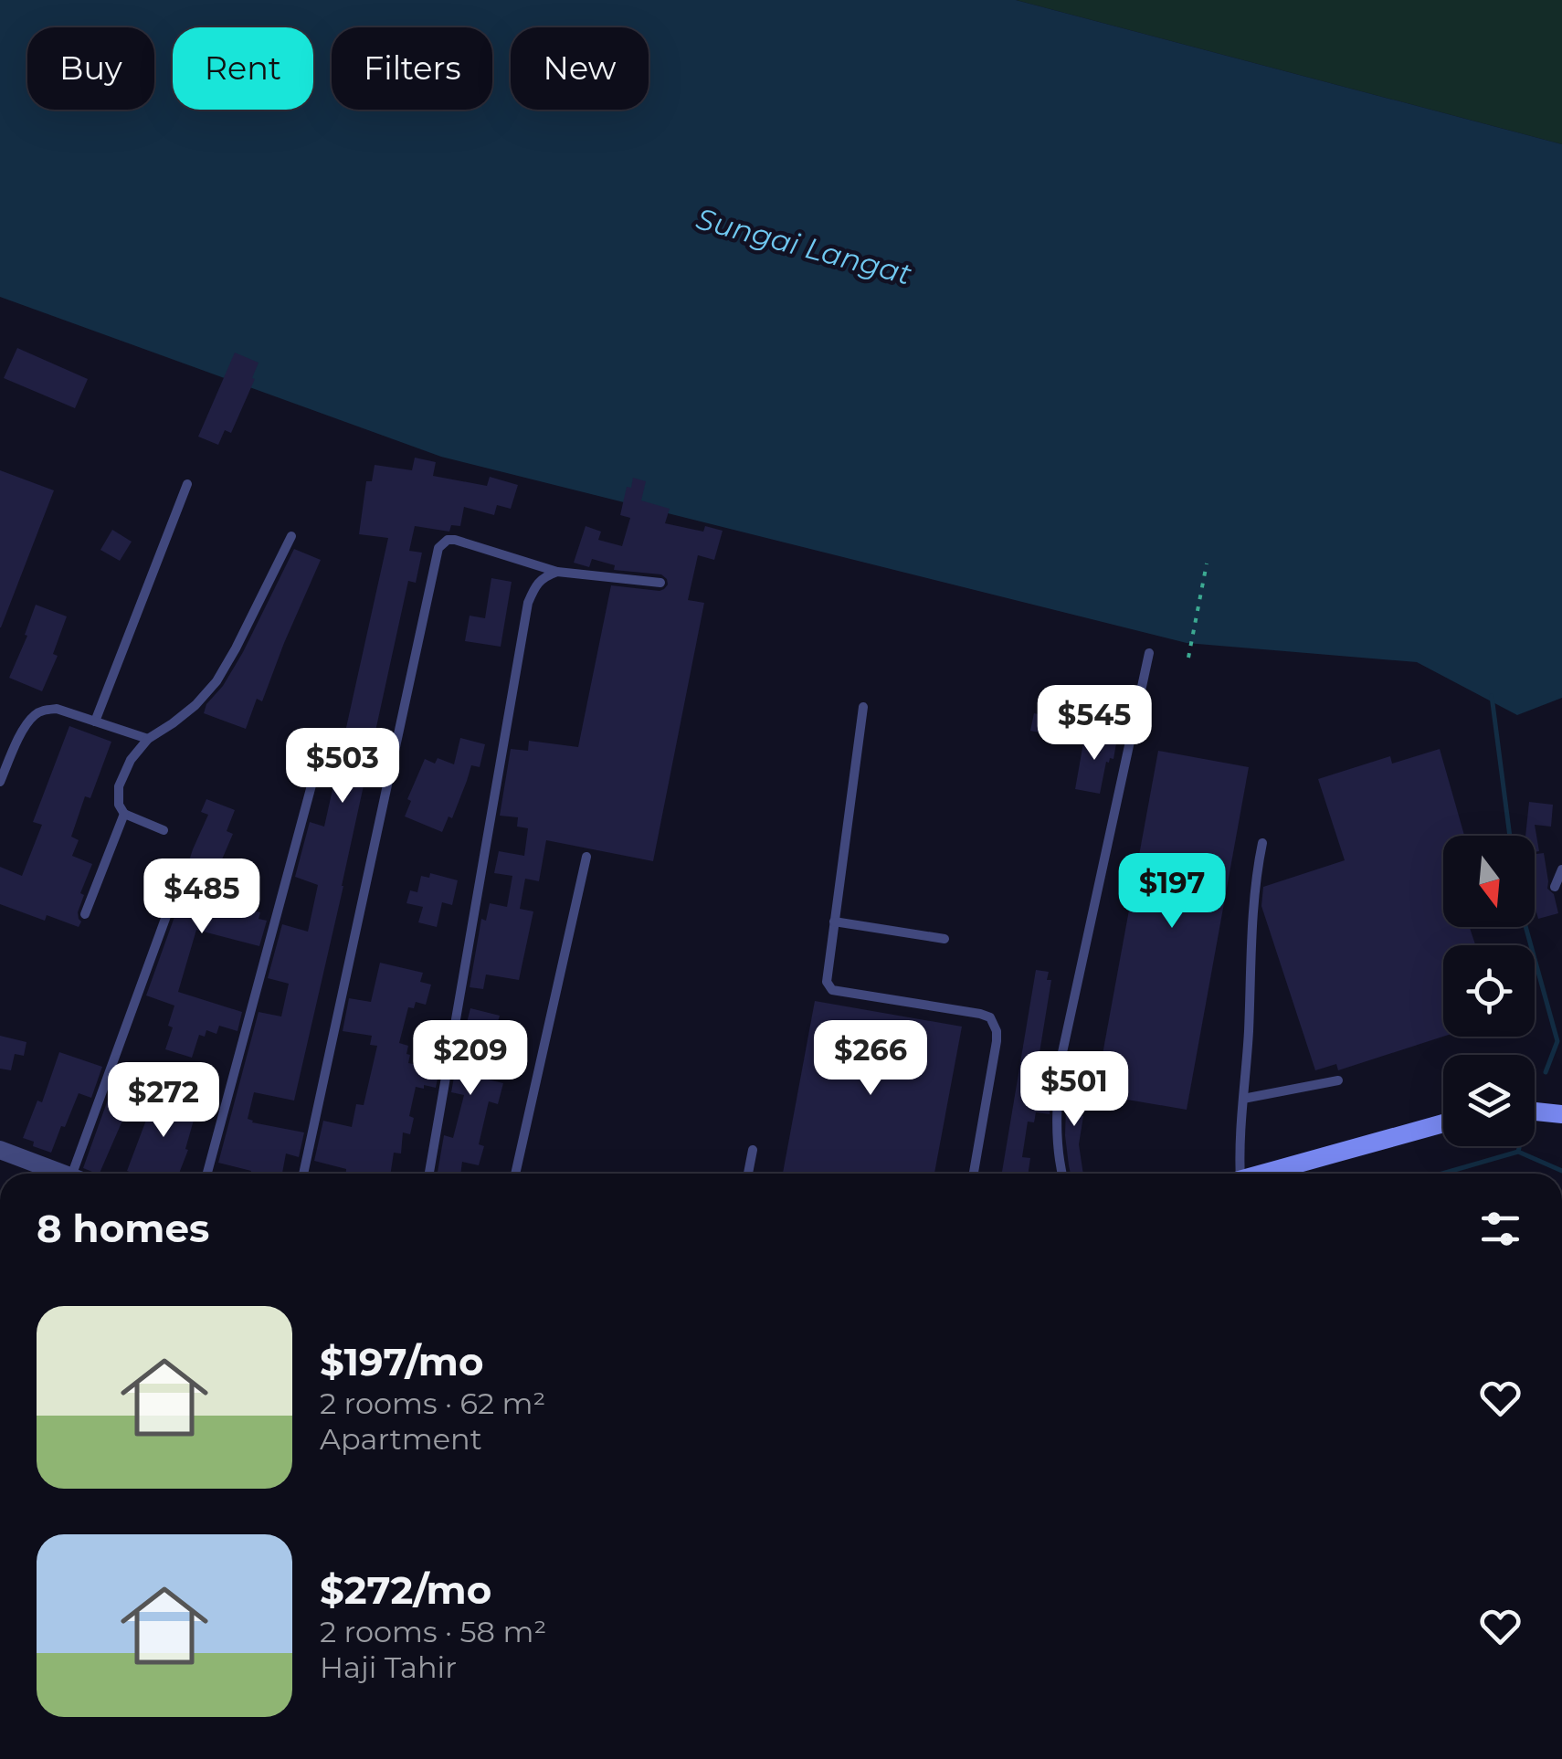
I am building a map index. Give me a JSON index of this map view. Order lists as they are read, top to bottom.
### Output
{
  "water": ["Sungai Langat"],
  "north": "bottom",
  "page": {
    "chip": [
      "Buy",
      "Rent",
      "Filters",
      "New"
    ],
    "price": [
      "$545",
      "$503",
      "$197",
      "$485",
      "$209",
      "$266",
      "$501",
      "$272"
    ],
    "heading": "8 homes",
    "list": [
      {
        "name": "$197/mo",
        "note": "2 rooms · 62 m² · Apartment"
      },
      {
        "name": "$272/mo",
        "note": "2 rooms · 58 m² · Haji Tahir"
      }
    ]
  }
}
